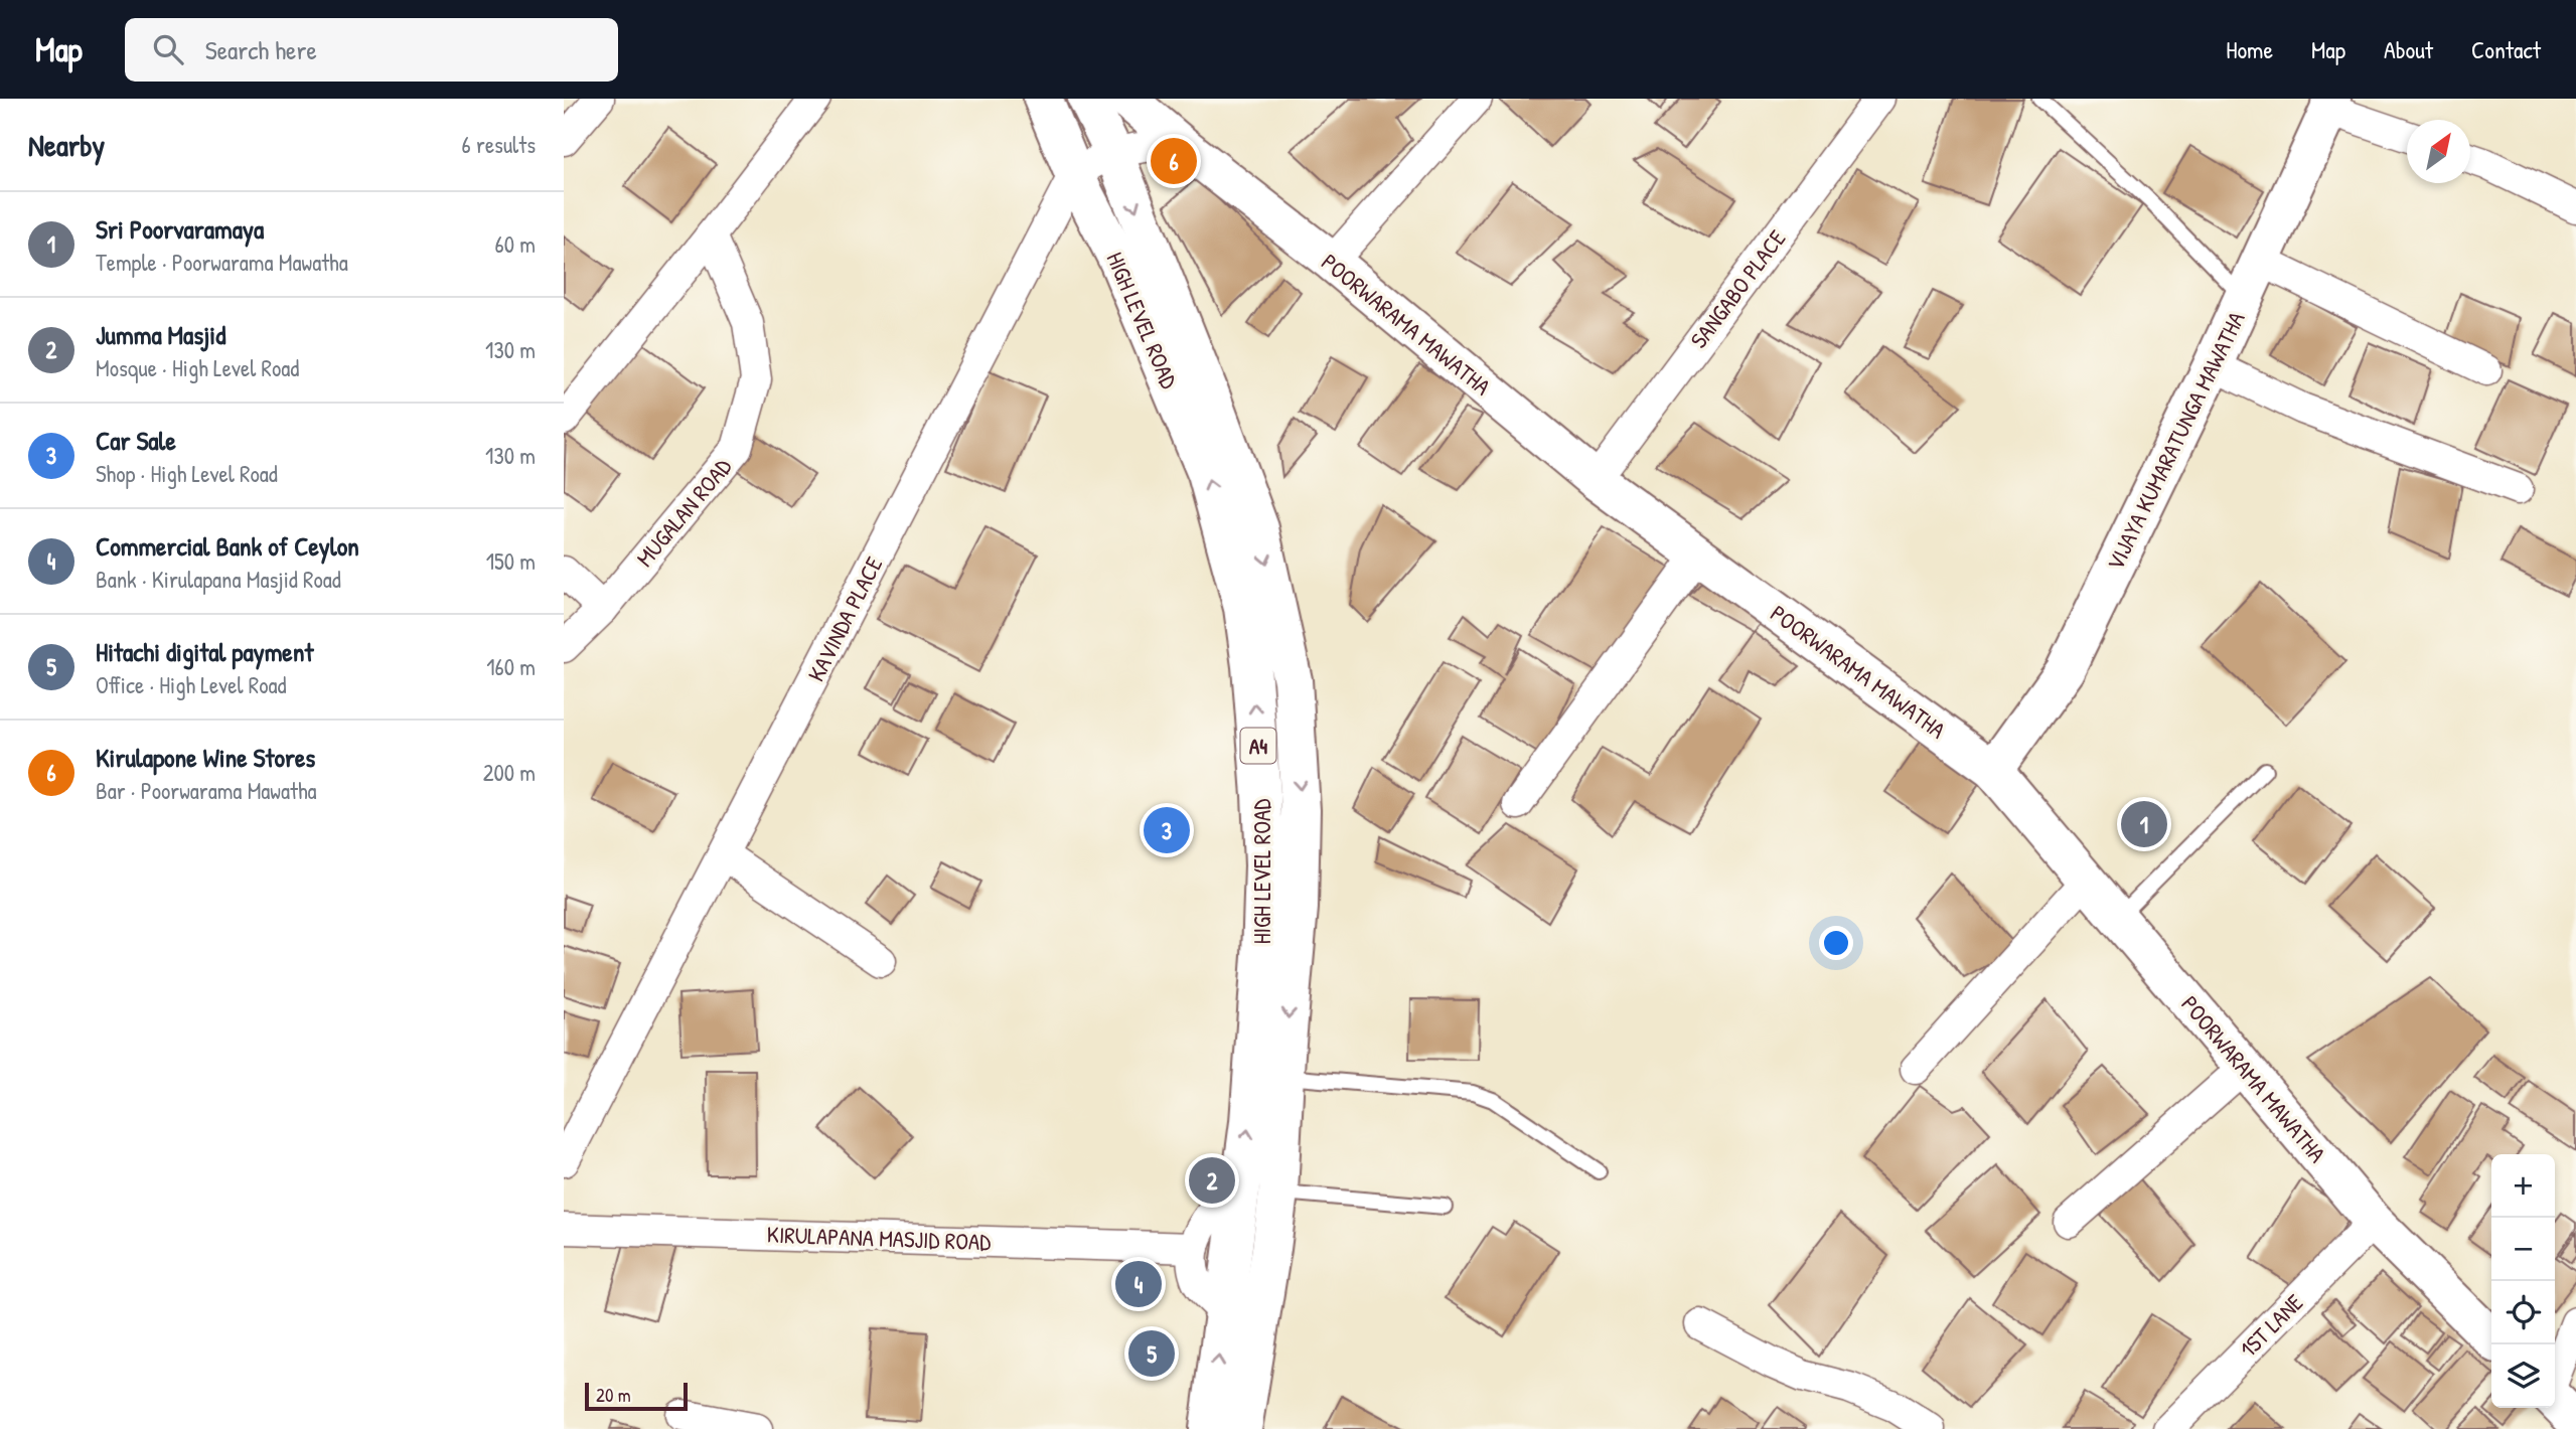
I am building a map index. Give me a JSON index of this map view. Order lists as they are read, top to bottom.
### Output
{
  "streets": {
    "main road": [
      "HIGH LEVEL ROAD",
      "POORWARAMA MAWATHA",
      "VIJAYA KUMARATUNGA MAWATHA",
      "A4"
    ],
    "street": [
      "SANGABO PLACE",
      "MUGALAN ROAD",
      "KAVINDA PLACE",
      "KIRULAPANA MASJID ROAD",
      "1ST LANE"
    ]
  },
  "crossings": [
    ["SANGABO PLACE", "POORWARAMA MAWATHA"],
    ["HIGH LEVEL ROAD", "KAVINDA PLACE"],
    ["POORWARAMA MAWATHA", "VIJAYA KUMARATUNGA MAWATHA"],
    ["POORWARAMA MAWATHA", "1ST LANE"]
  ],
  "scale_bar": "20 m",
  "north": "top right",
  "page": {
    "header": "Map",
    "search": "Search here",
    "nav": [
      "Home",
      "Map",
      "About",
      "Contact"
    ],
    "heading": ["Nearby", "6 results"],
    "pins": [
      "6",
      "1",
      "3",
      "2",
      "4",
      "5"
    ],
    "list": [
      {
        "mark": "1",
        "name": "Sri Poorvaramaya",
        "note": "Temple · Poorwarama Mawatha",
        "value": "60 m"
      },
      {
        "mark": "2",
        "name": "Jumma Masjid",
        "note": "Mosque · High Level Road",
        "value": "130 m"
      },
      {
        "mark": "3",
        "name": "Car Sale",
        "note": "Shop · High Level Road",
        "value": "130 m"
      },
      {
        "mark": "4",
        "name": "Commercial Bank of Ceylon",
        "note": "Bank · Kirulapana Masjid Road",
        "value": "150 m"
      },
      {
        "mark": "5",
        "name": "Hitachi digital payment",
        "note": "Office · High Level Road",
        "value": "160 m"
      },
      {
        "mark": "6",
        "name": "Kirulapone Wine Stores",
        "note": "Bar · Poorwarama Mawatha",
        "value": "200 m"
      }
    ],
    "map_buttons": ["+", "−"],
    "scale": "20 m"
  }
}
